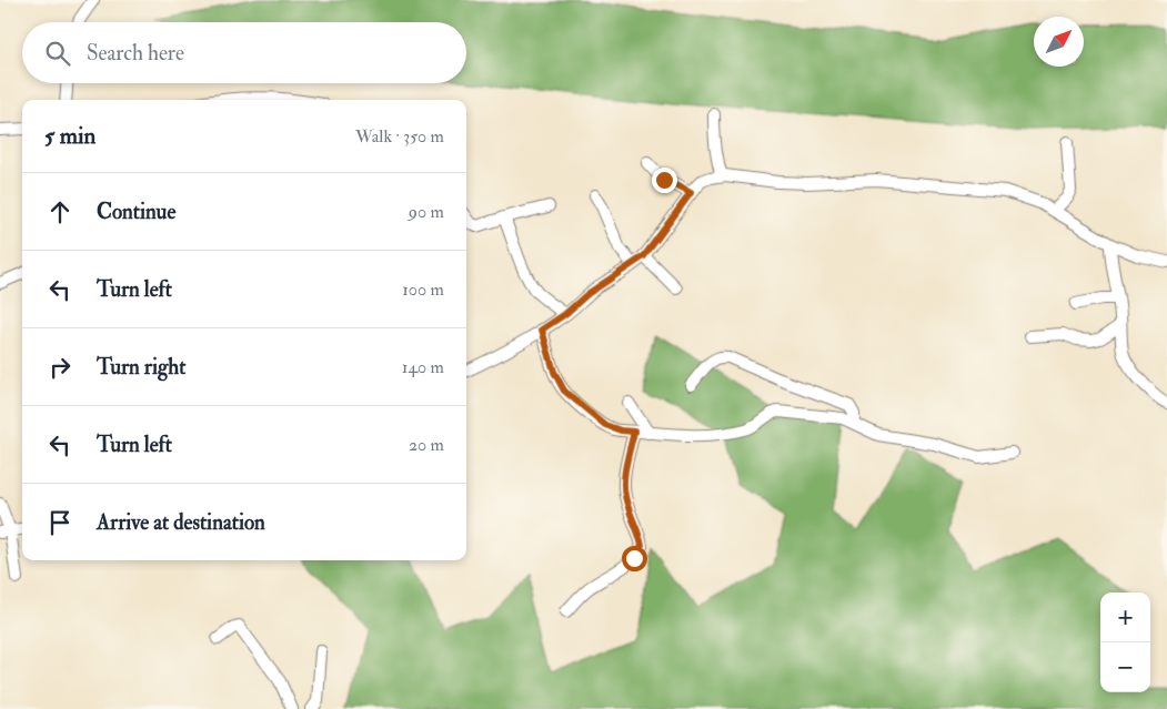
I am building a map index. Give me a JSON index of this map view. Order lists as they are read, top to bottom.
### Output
{
  "north": "top right",
  "page": {
    "search": "Search here",
    "heading": ["5 min", "Walk · 350 m"],
    "list": [
      ["Continue", "90 m"],
      ["Turn left", "100 m"],
      ["Turn right", "140 m"],
      ["Turn left", "20 m"],
      "Arrive at destination"
    ],
    "map_buttons": ["+", "−"]
  }
}
